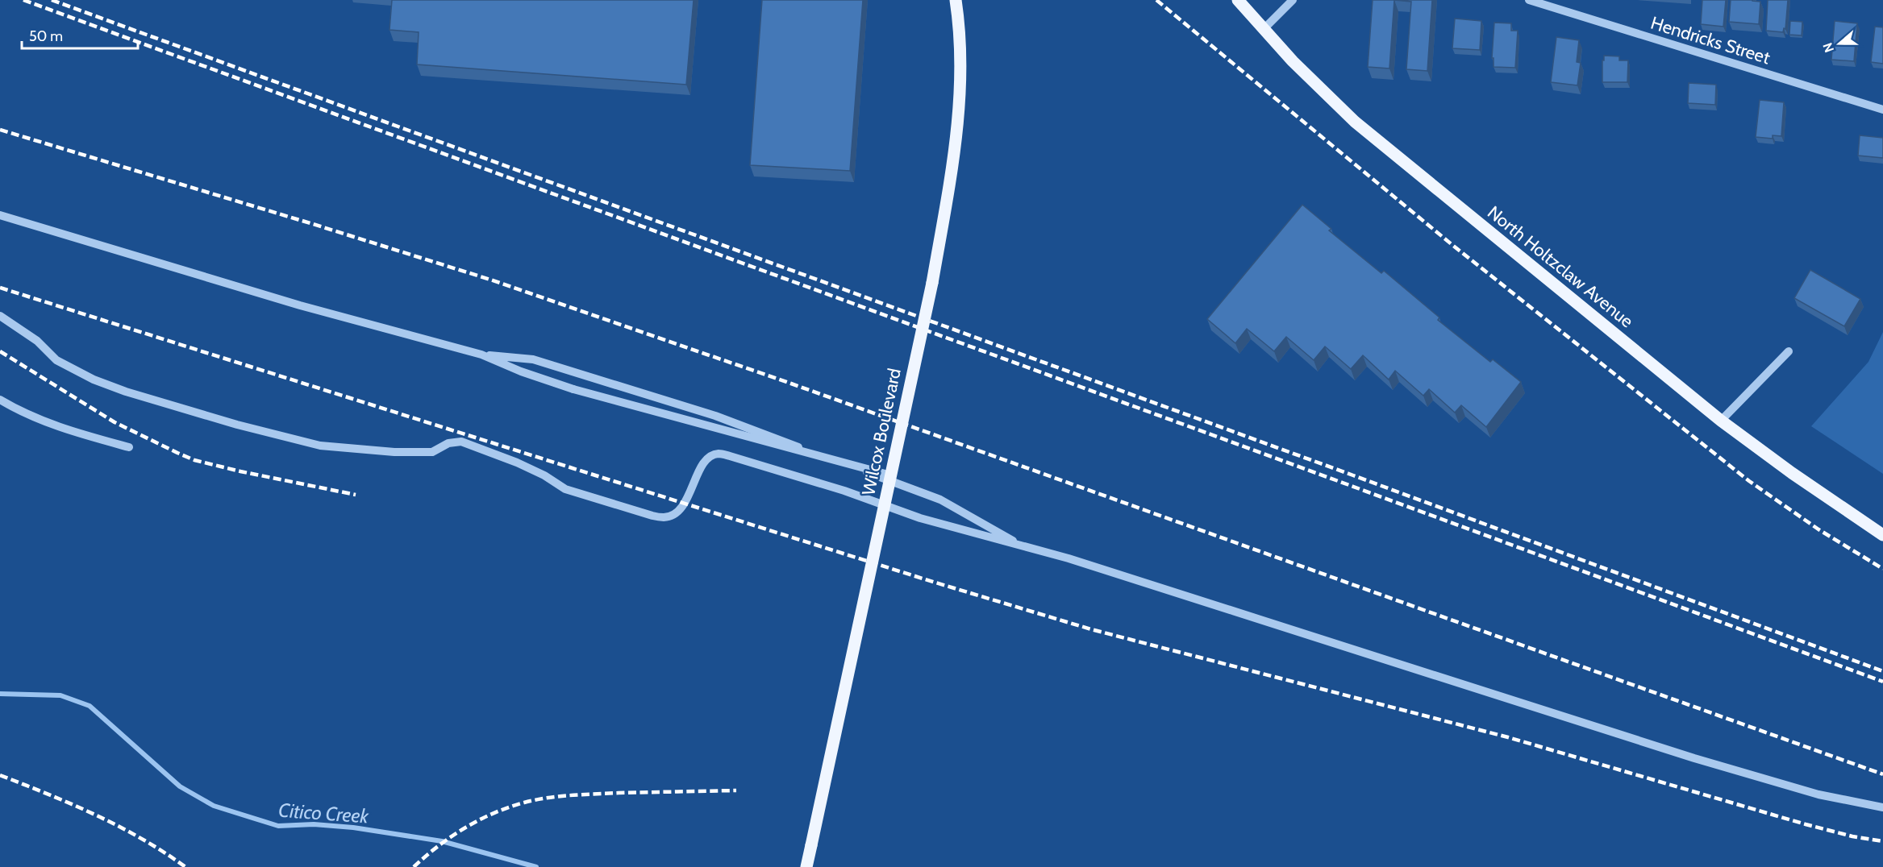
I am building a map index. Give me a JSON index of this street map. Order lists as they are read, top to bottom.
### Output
{
  "streets": {
    "main road": ["North Holtzclaw Avenue", "Wilcox Boulevard"],
    "street": ["Hendricks Street"]
  },
  "water": ["Citico Creek"],
  "scale_bar": "50 m",
  "north": "left"
}
